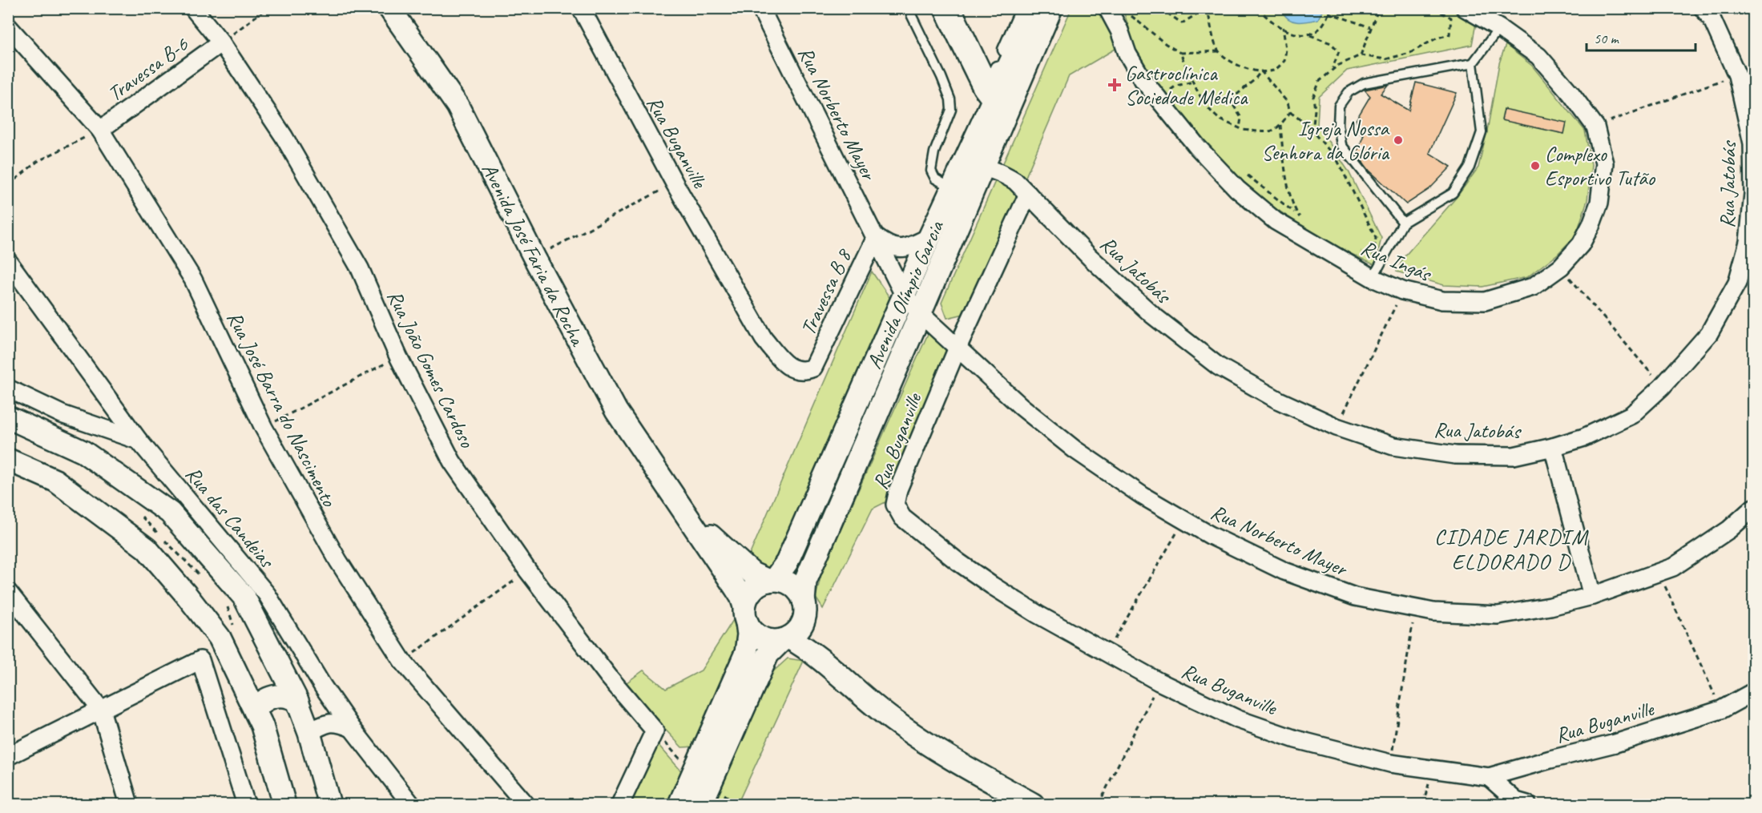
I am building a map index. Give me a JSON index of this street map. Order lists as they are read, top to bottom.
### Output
{
  "streets": {
    "street": [
      "Travessa B-6",
      "Rua Norberto Mayer",
      "Rua Buganville",
      "Rua Jatobás",
      "Avenida José Faria da Rocha",
      "Rua Ingás",
      "Travessa B 8",
      "Avenida Olímpio Garcia",
      "Rua João Gomes Cardoso",
      "Rua José Barra do Nascimento",
      "Rua das Candeias"
    ]
  },
  "crossings": [
    ["Travessa B-6", "Rua João Gomes Cardoso"],
    ["Travessa B-6", "Rua José Barra do Nascimento"],
    ["Rua Norberto Mayer", "Rua Buganville"],
    ["Rua Norberto Mayer", "Travessa B 8"],
    ["Rua Norberto Mayer", "Avenida Olímpio Garcia"],
    ["Rua Buganville", "Travessa B 8"],
    ["Rua Jatobás", "Avenida Olímpio Garcia"],
    ["Avenida José Faria da Rocha", "Avenida Olímpio Garcia"]
  ],
  "districts": ["CIDADE JARDIM ELDORADO D"],
  "places": {
    "health": ["Gastroclínica Sociedade Médica"],
    "other": ["Igreja Nossa Senhora da Glória", "Complexo Esportivo Tutão"]
  },
  "scale_bar": "50 m"
}
